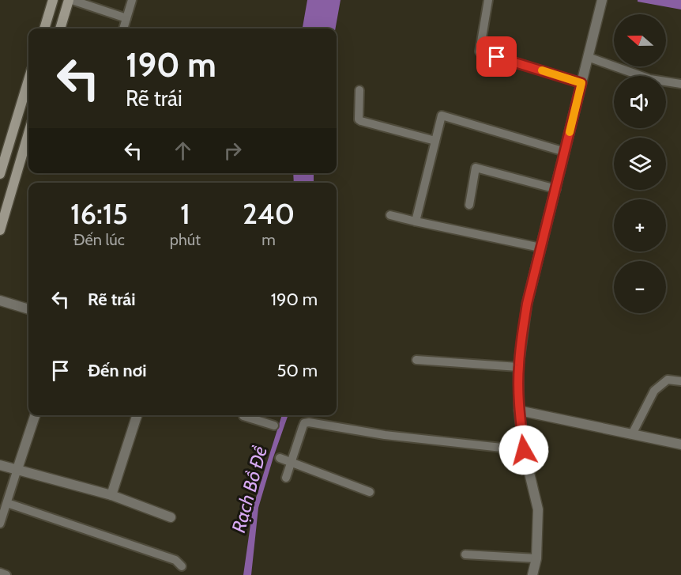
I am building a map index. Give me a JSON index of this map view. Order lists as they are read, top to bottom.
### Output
{
  "water": ["Rạch Bồ Đề"],
  "north": "left",
  "page": {
    "map_buttons": ["+", "−"],
    "turn": ["190 m", "Rẽ trái"],
    "eta": [
      "16:15",
      "Đến lúc",
      "1",
      "phút",
      "240",
      "m"
    ],
    "list": [
      {
        "name": "Rẽ trái",
        "value": "190 m"
      },
      {
        "name": "Đến nơi",
        "value": "50 m"
      }
    ]
  }
}
